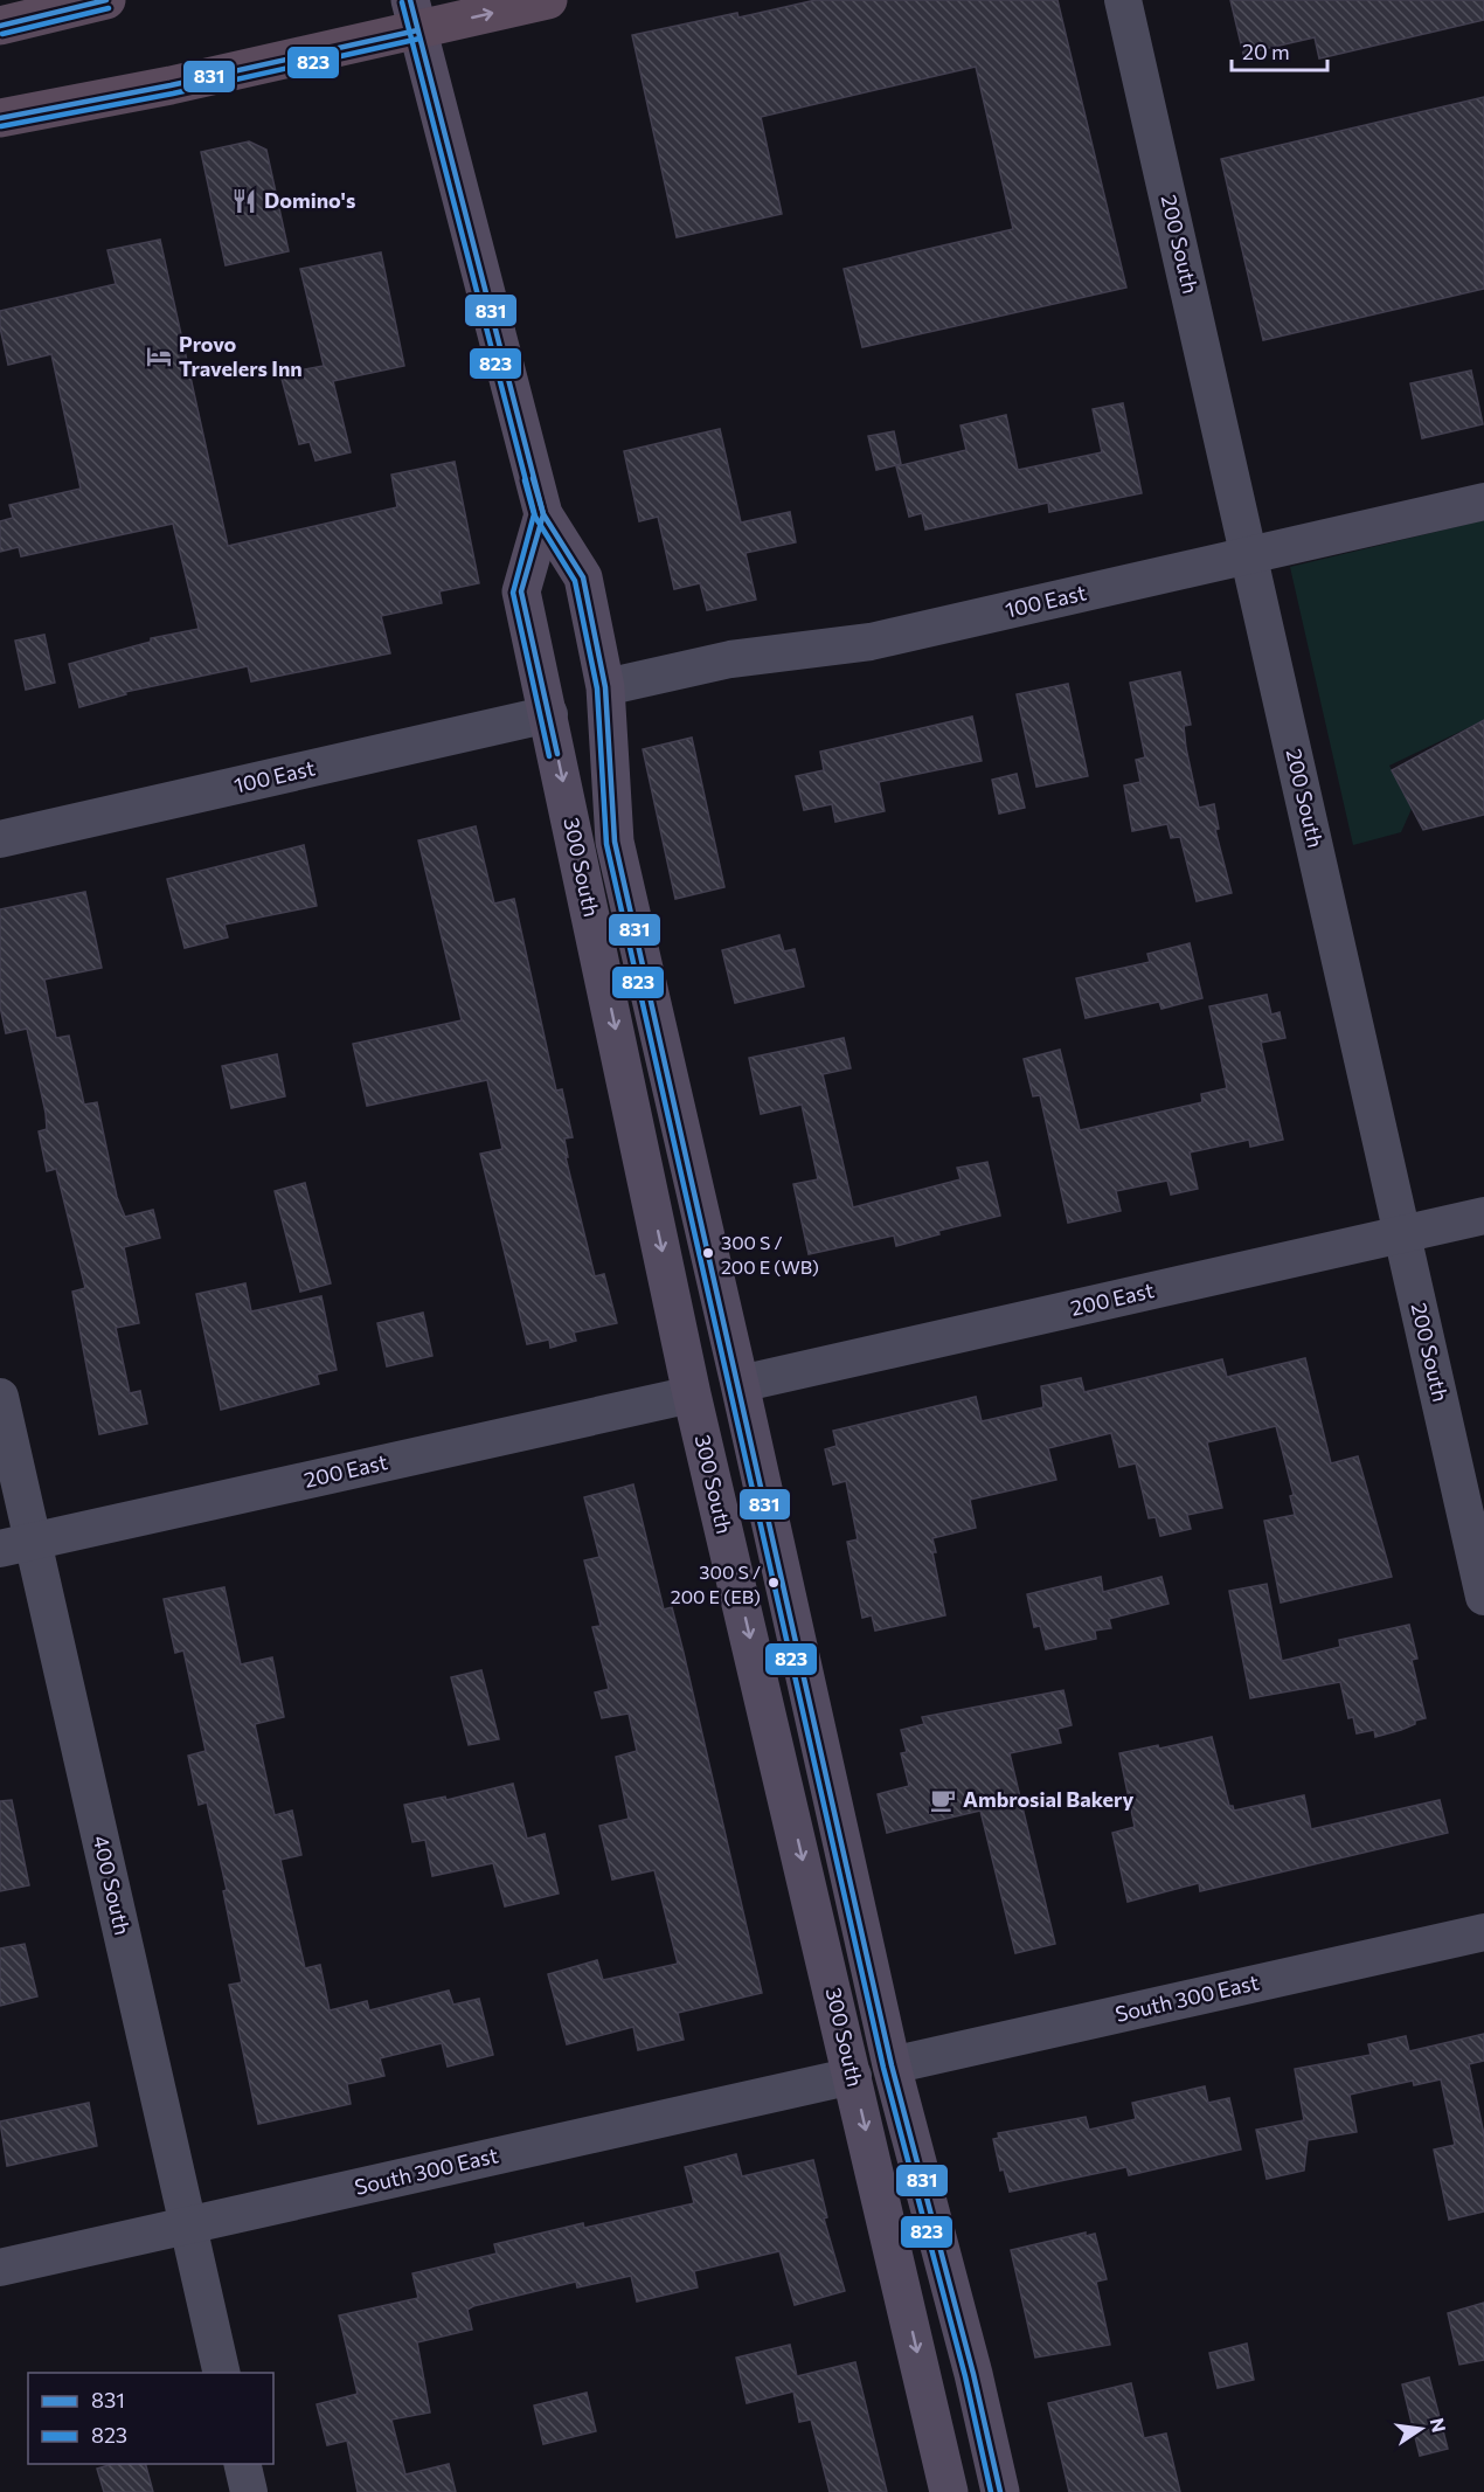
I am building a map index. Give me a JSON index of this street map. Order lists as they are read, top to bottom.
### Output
{
  "streets": {
    "main road": ["300 South"],
    "street": [
      "200 South",
      "100 East",
      "200 East",
      "400 South",
      "South 300 East"
    ]
  },
  "crossings": [
    ["200 South", "100 East"],
    ["200 South", "200 East"],
    ["100 East", "300 South"],
    ["300 South", "200 East"],
    ["300 South", "South 300 East"],
    ["200 East", "400 South"],
    ["400 South", "South 300 East"]
  ],
  "places": {
    "restaurant": ["Domino's"],
    "hotel": ["Provo Travelers Inn"],
    "other": ["300 S / 200 E (WB)", "300 S / 200 E (EB)"],
    "cafe": ["Ambrosial Bakery"]
  },
  "lines": ["transit line 831", "transit line 823"],
  "legend": ["831", "823"],
  "scale_bar": "20 m",
  "north": "right"
}
